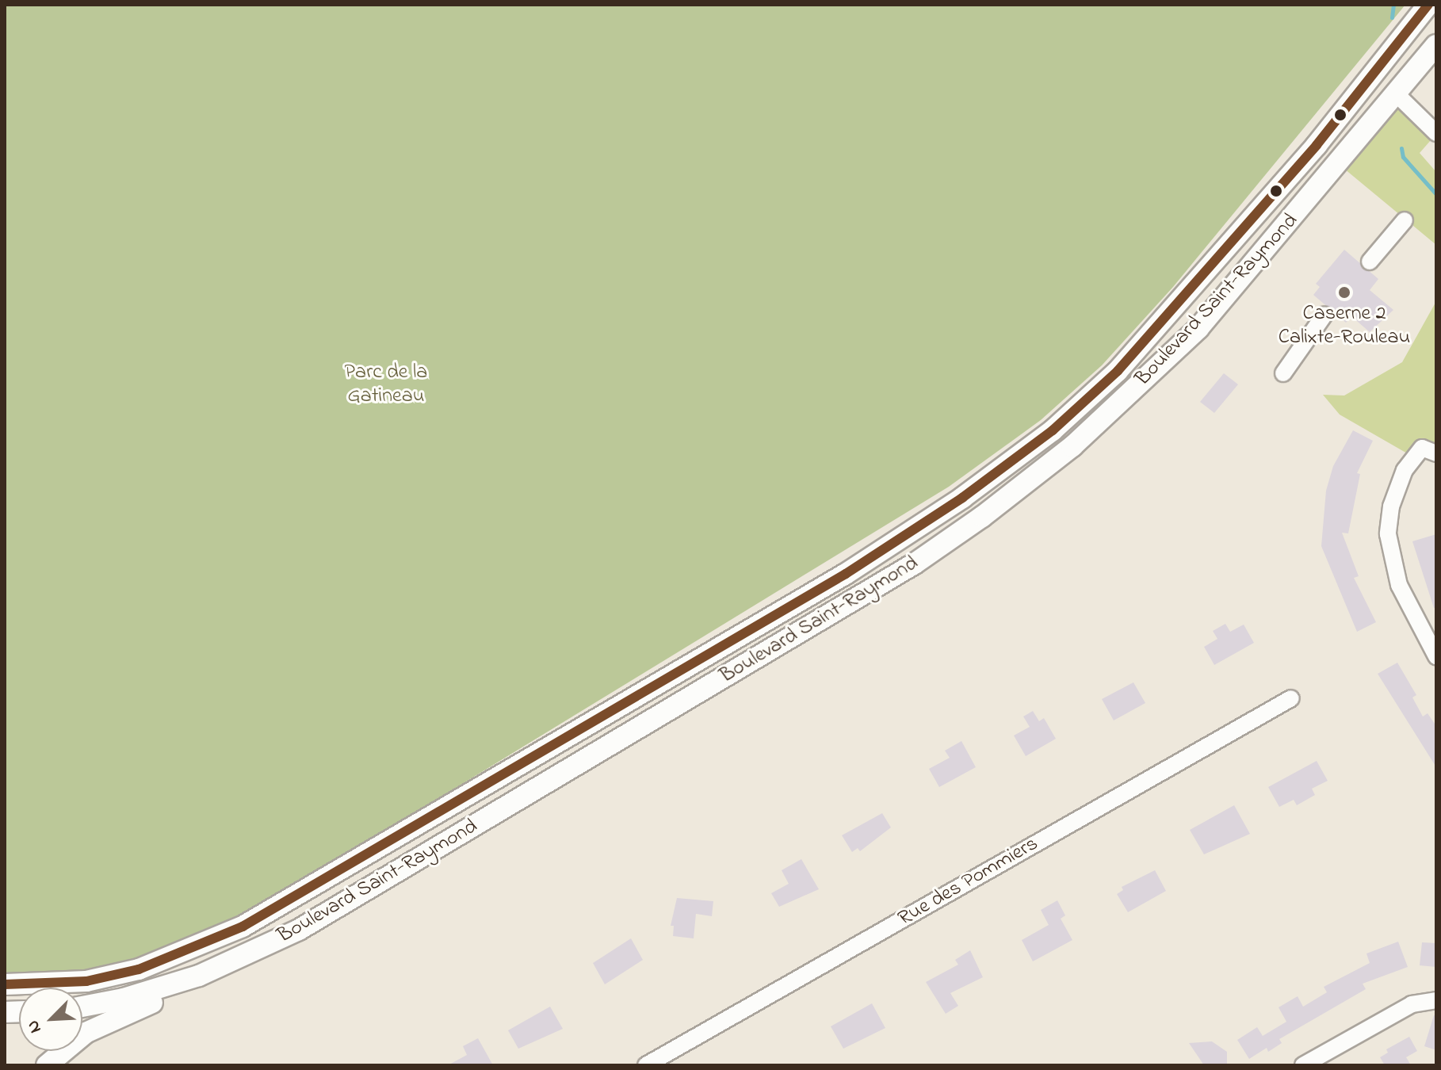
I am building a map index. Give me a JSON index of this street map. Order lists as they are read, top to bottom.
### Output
{
  "streets": {
    "main road": ["Boulevard Saint-Raymond"],
    "street": ["Rue des Pommiers"]
  },
  "parks": ["Parc de la Gatineau"],
  "places": ["Caserne 2 Calixte-Rouleau"],
  "north": "bottom left"
}
